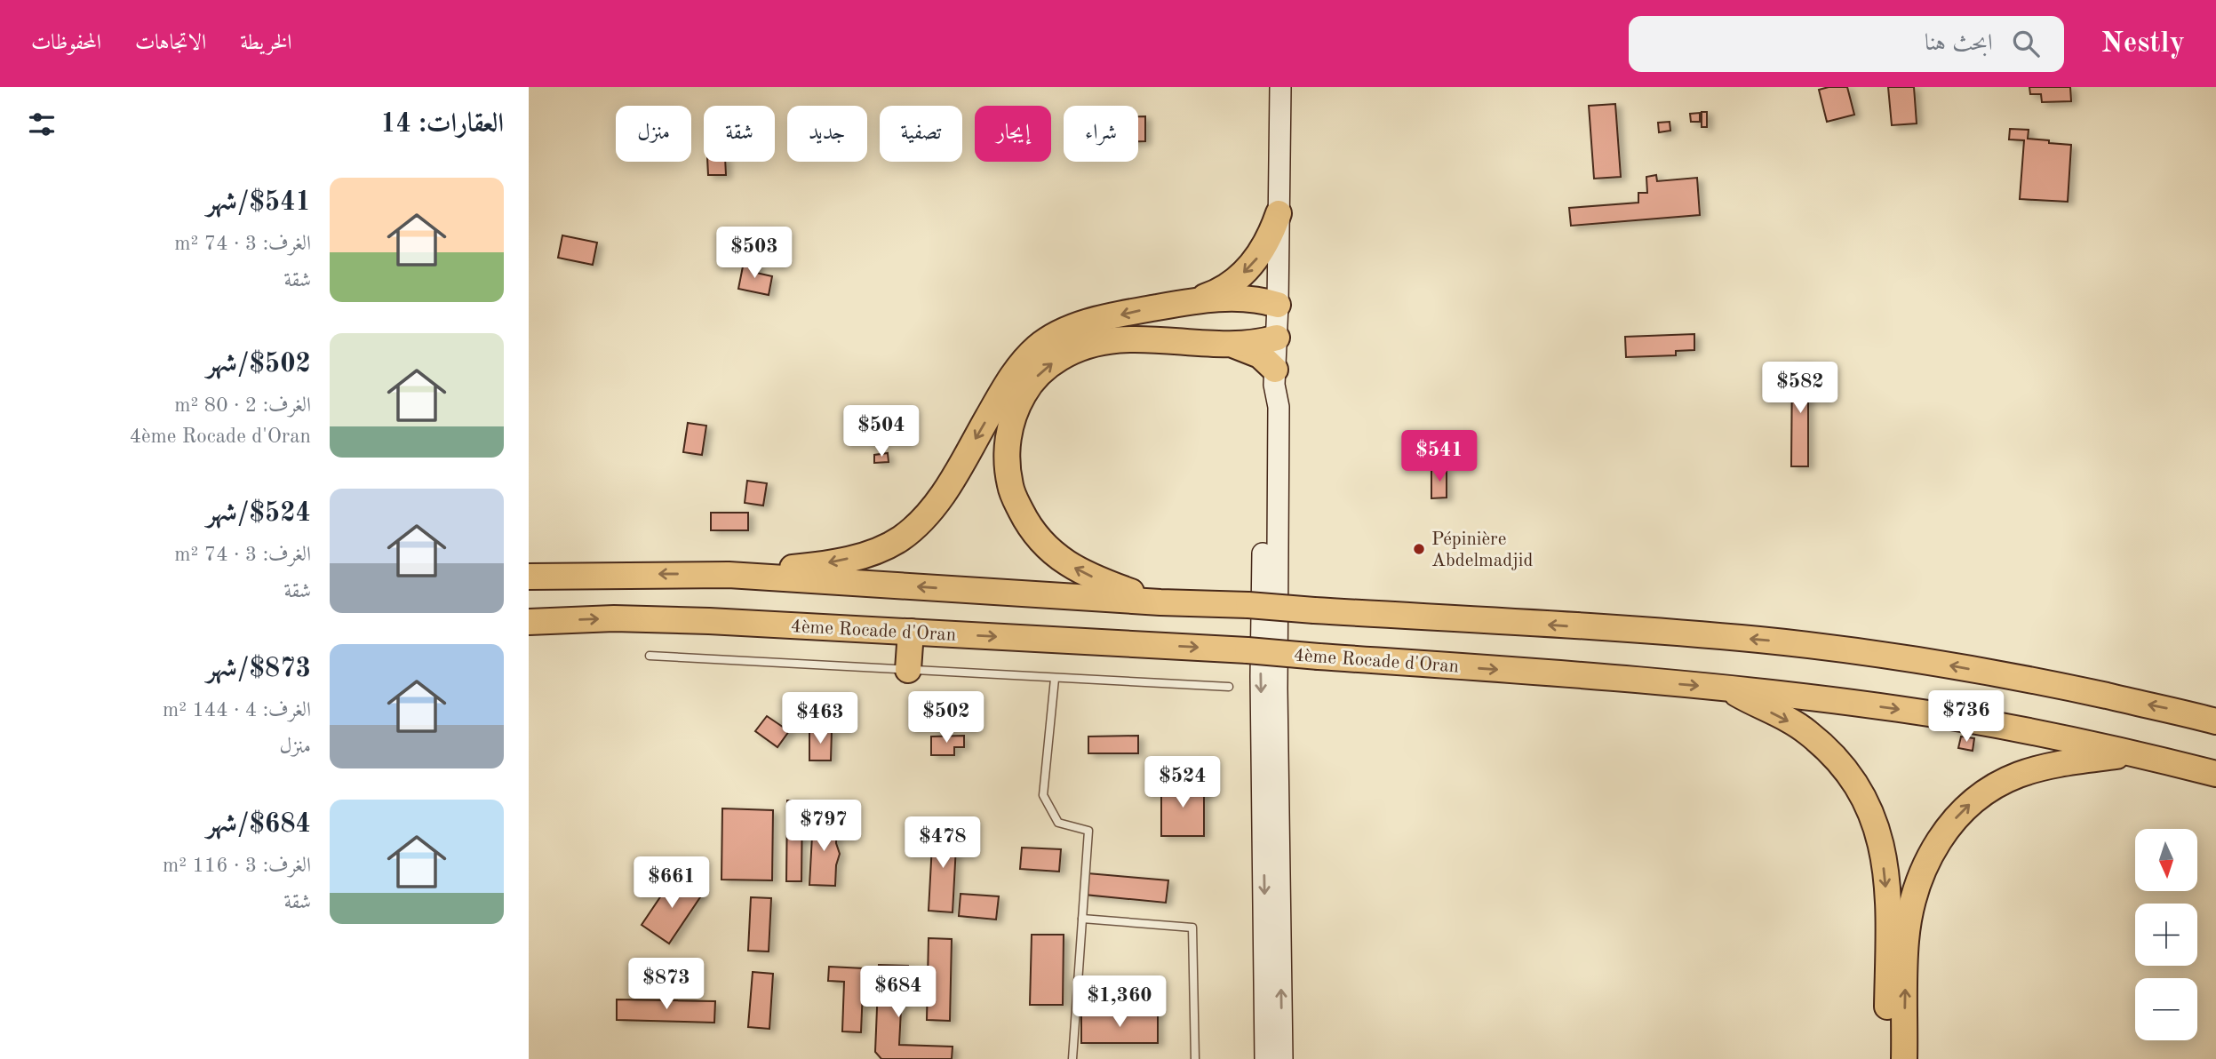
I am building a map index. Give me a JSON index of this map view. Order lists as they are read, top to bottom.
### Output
{
  "streets": {
    "highway": ["4ème Rocade d'Oran"]
  },
  "places": ["Pépinière Abdelmadjid"],
  "north": "bottom",
  "page": {
    "header": "Nestly",
    "search": "ابحث هنا",
    "nav": ["الخريطة", "الاتجاهات", "المحفوظات"],
    "heading": "العقارات: 14",
    "chip": [
      "شراء",
      "إيجار",
      "تصفية",
      "جديد",
      "شقة",
      "منزل"
    ],
    "list": [
      {
        "name": "$541/شهر",
        "note": "الغرف: 3 · 74 m² · شقة"
      },
      {
        "name": "$502/شهر",
        "note": "الغرف: 2 · 80 m² · 4ème Rocade d'Oran"
      },
      {
        "name": "$524/شهر",
        "note": "الغرف: 3 · 74 m² · شقة"
      },
      {
        "name": "$873/شهر",
        "note": "الغرف: 4 · 144 m² · منزل"
      },
      {
        "name": "$684/شهر",
        "note": "الغرف: 3 · 116 m² · شقة"
      }
    ],
    "price": [
      "$503",
      "$582",
      "$504",
      "$541",
      "$736",
      "$502",
      "$463",
      "$524",
      "$797",
      "$478",
      "$661",
      "$873",
      "$684",
      "$1,360"
    ],
    "map_buttons": ["+", "−"]
  }
}
